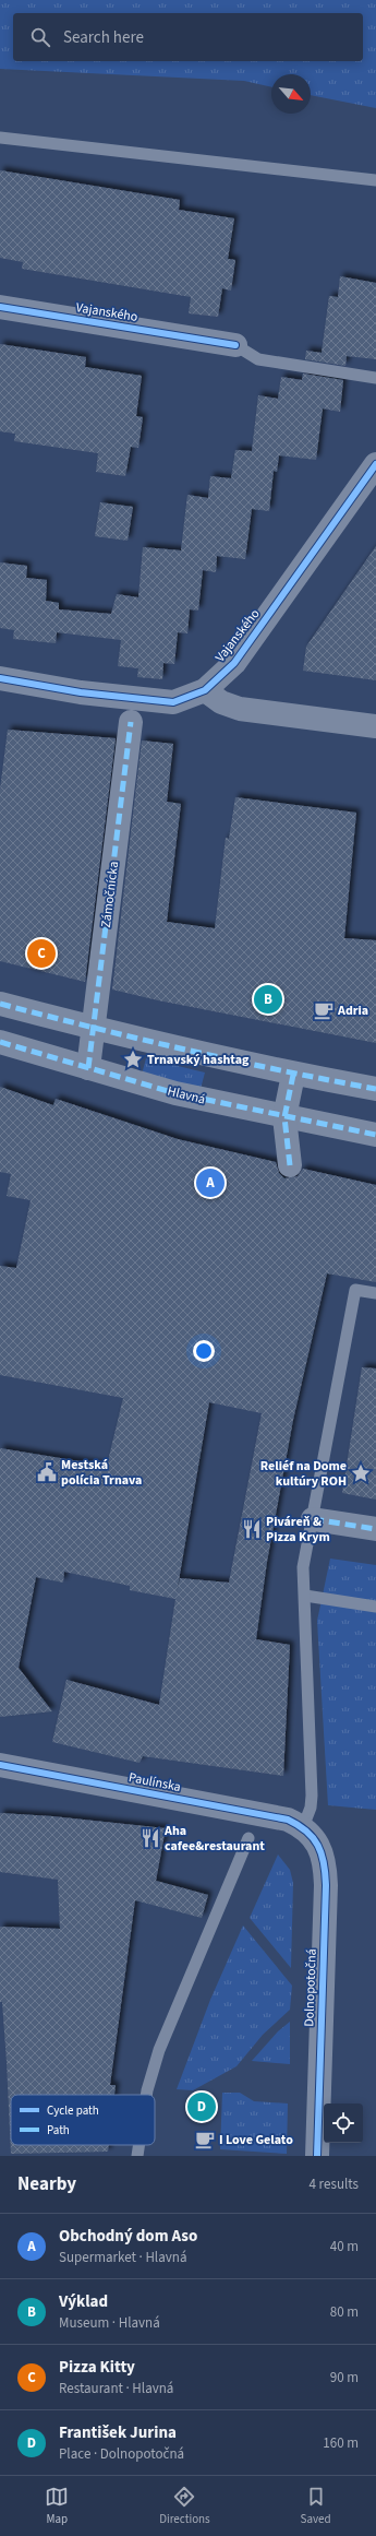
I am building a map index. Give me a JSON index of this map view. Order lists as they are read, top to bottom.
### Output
{
  "streets": {
    "street": [
      "Vajanského",
      "Zámočnícka",
      "Hlavná",
      "Paulínska",
      "Dolnopotočná"
    ]
  },
  "crossings": [
    ["Zámočnícka", "Hlavná"],
    ["Paulínska", "Dolnopotočná"]
  ],
  "places": {
    "cafe": ["Adria", "I Love Gelato"],
    "place": ["Trnavský hashtag", "Reliéf na Dome kultúry ROH"],
    "public building": ["Mestská polícia Trnava"],
    "restaurant": ["Piváreň & Pizza Krym", "Aha cafee&restaurant"]
  },
  "legend": ["Cycle path", "Path"],
  "north": "bottom right",
  "page": {
    "search": "Search here",
    "pins": [
      "C",
      "B",
      "A",
      "D"
    ],
    "heading": ["Nearby", "4 results"],
    "list": [
      {
        "mark": "A",
        "name": "Obchodný dom Aso",
        "note": "Supermarket · Hlavná",
        "value": "40 m"
      },
      {
        "mark": "B",
        "name": "Výklad",
        "note": "Museum · Hlavná",
        "value": "80 m"
      },
      {
        "mark": "C",
        "name": "Pizza Kitty",
        "note": "Restaurant · Hlavná",
        "value": "90 m"
      },
      {
        "mark": "D",
        "name": "František Jurina",
        "note": "Place · Dolnopotočná",
        "value": "160 m"
      }
    ],
    "nav": ["Map", "Directions", "Saved"]
  }
}
